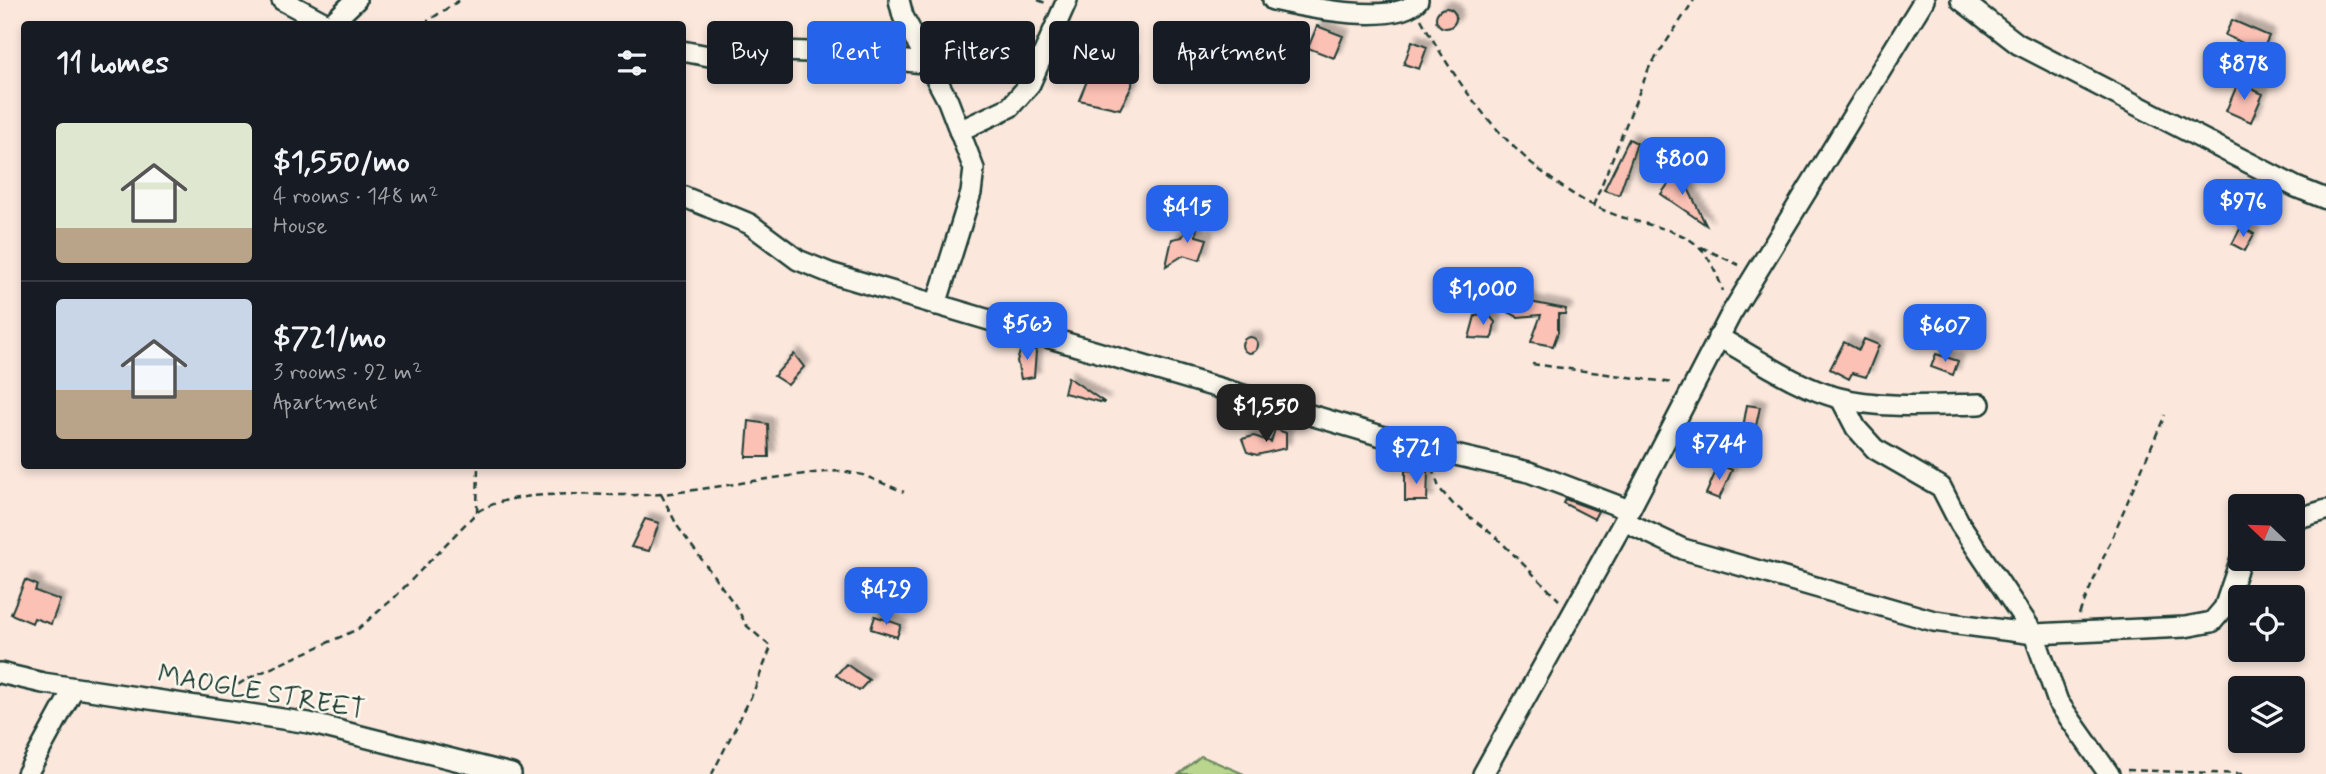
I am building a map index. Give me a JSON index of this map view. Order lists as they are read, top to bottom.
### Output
{
  "streets": {
    "street": ["MAOGLE STREET"]
  },
  "north": "top left",
  "page": {
    "chip": [
      "Buy",
      "Rent",
      "Filters",
      "New",
      "Apartment"
    ],
    "heading": "11 homes",
    "price": [
      "$878",
      "$800",
      "$976",
      "$415",
      "$1,000",
      "$563",
      "$607",
      "$1,550",
      "$744",
      "$721",
      "$429"
    ],
    "list": [
      {
        "name": "$1,550/mo",
        "note": "4 rooms · 148 m² · House"
      },
      {
        "name": "$721/mo",
        "note": "3 rooms · 92 m² · Apartment"
      }
    ]
  }
}
